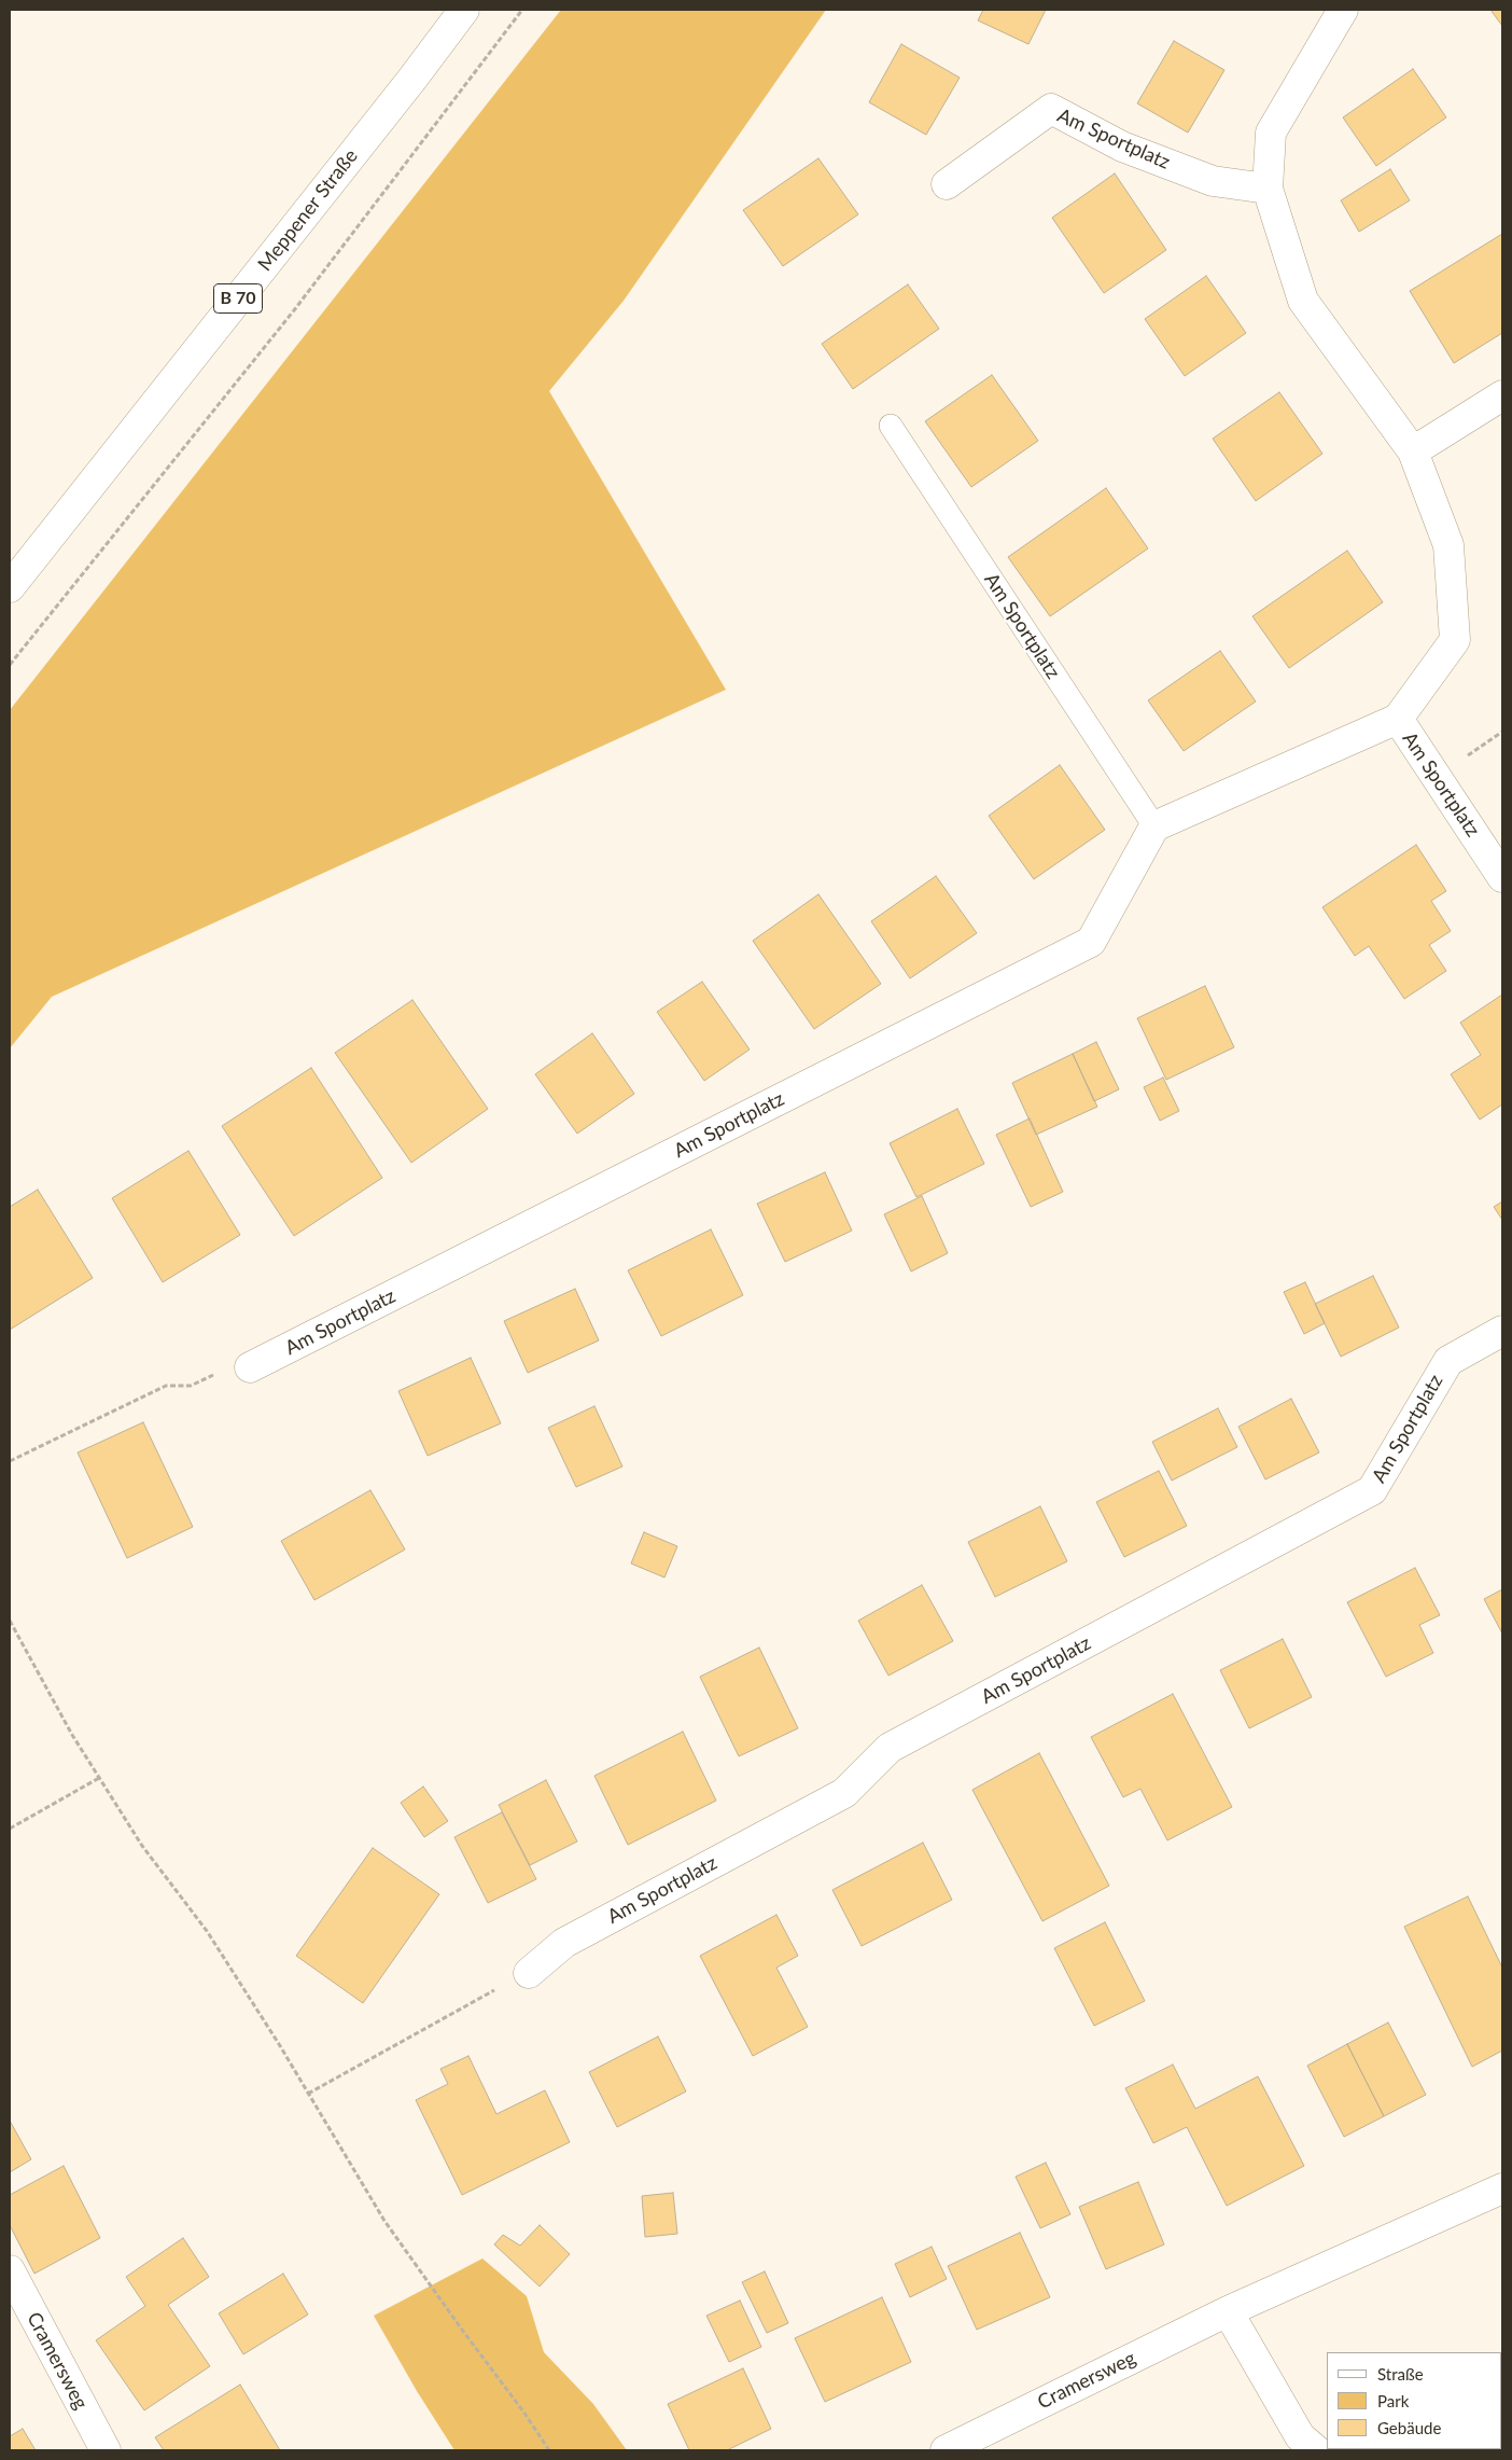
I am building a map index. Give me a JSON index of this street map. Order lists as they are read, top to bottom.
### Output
{
  "streets": {
    "street": [
      "Am Sportplatz",
      "Meppener Straße",
      "B 70",
      "Cramersweg"
    ]
  },
  "legend": ["Straße", "Park", "Gebäude"]
}
